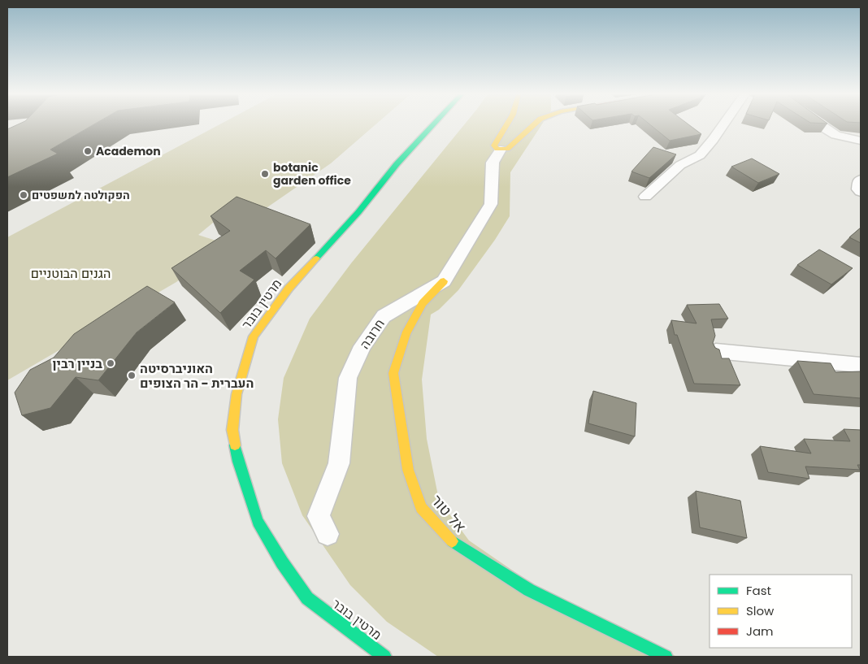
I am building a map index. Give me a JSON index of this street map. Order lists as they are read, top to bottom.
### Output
{
  "streets": {
    "street": ["מרטין בובר", "חרובה", "אל טור"]
  },
  "crossings": [
    ["חרובה", "אל טור"]
  ],
  "parks": ["הגנים הבוטניים"],
  "places": [
    "Academon",
    "botanic garden office",
    "הפקולטה למשפטים",
    "בניין רבין",
    "האוניברסיטה העברית - הר הצופים"
  ],
  "legend": ["Fast", "Slow", "Jam"]
}
